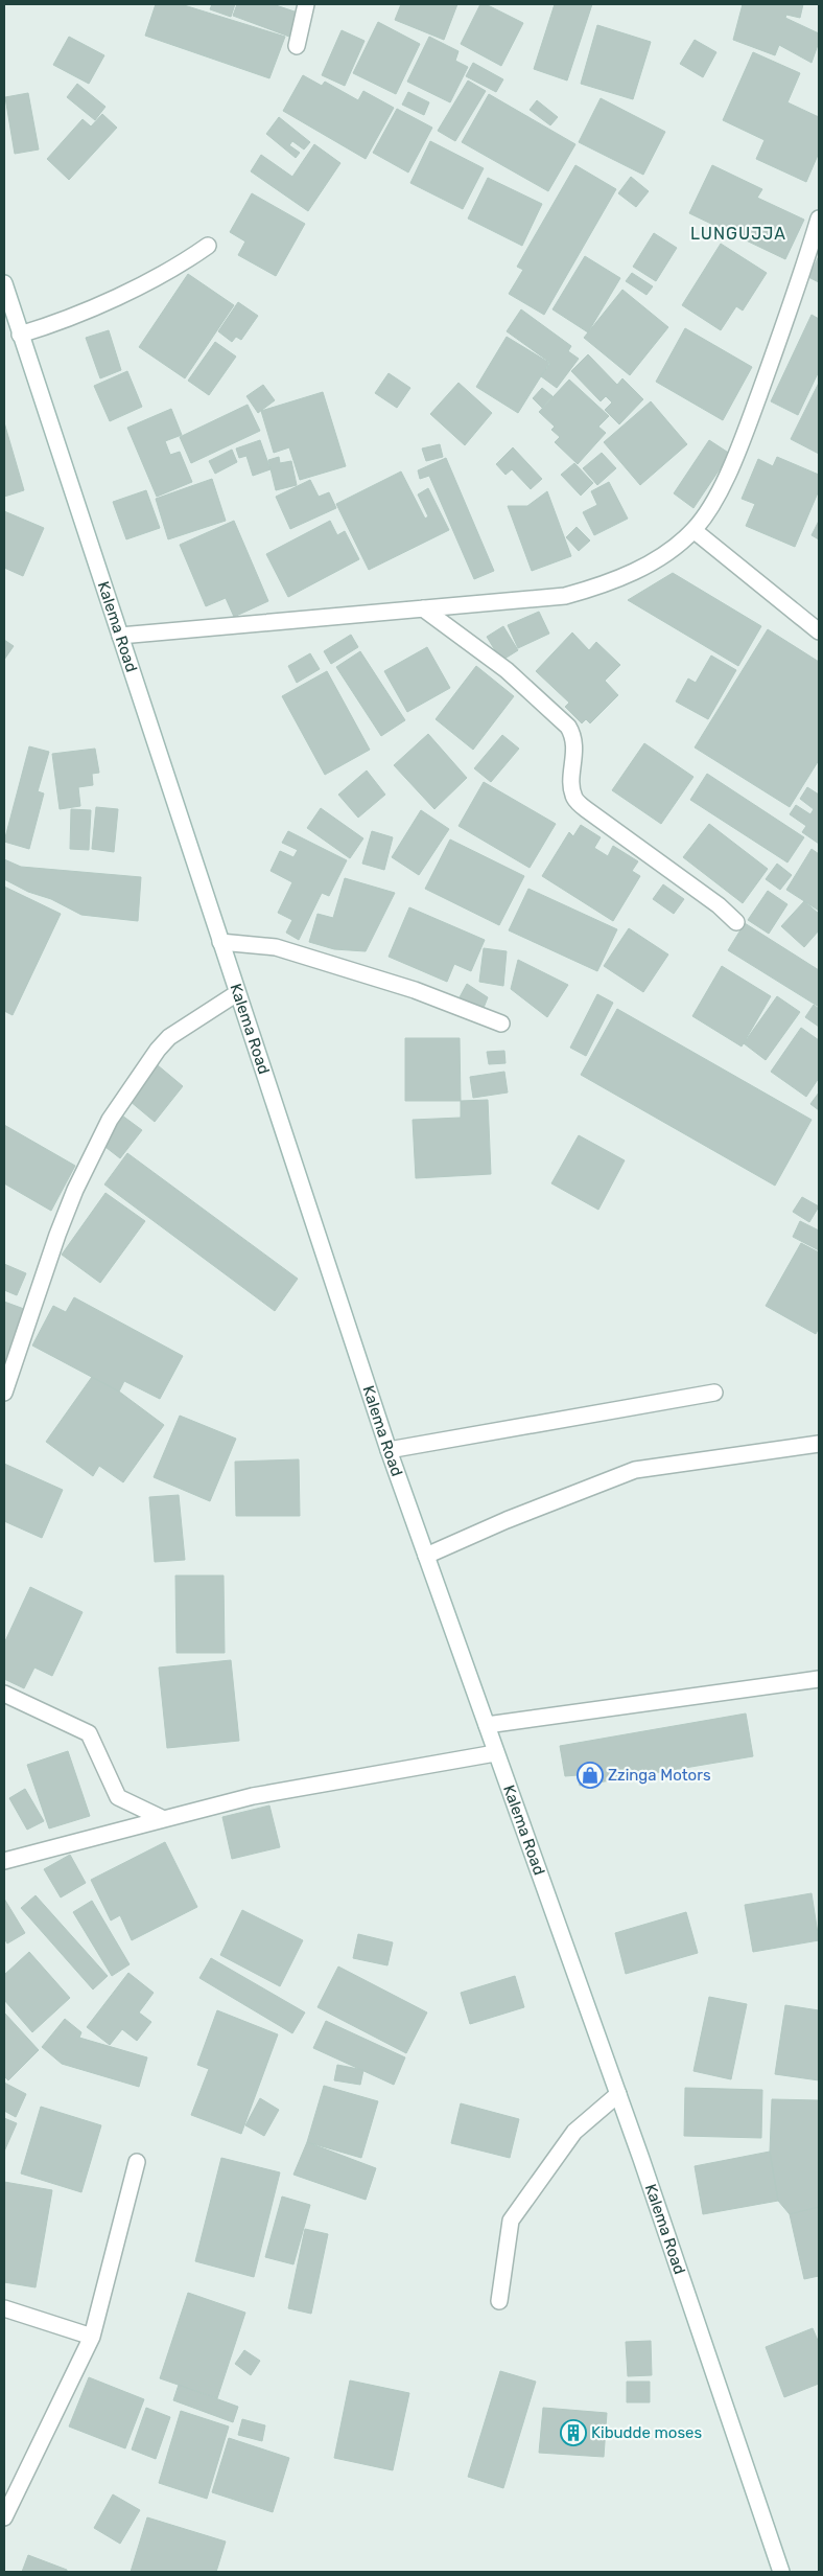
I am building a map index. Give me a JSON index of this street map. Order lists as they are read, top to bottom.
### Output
{
  "streets": {
    "street": ["Kalema Road"]
  },
  "districts": ["LUNGUJJA"],
  "places": {
    "shop": ["Zzinga Motors"],
    "building": ["Kibudde moses"]
  }
}
